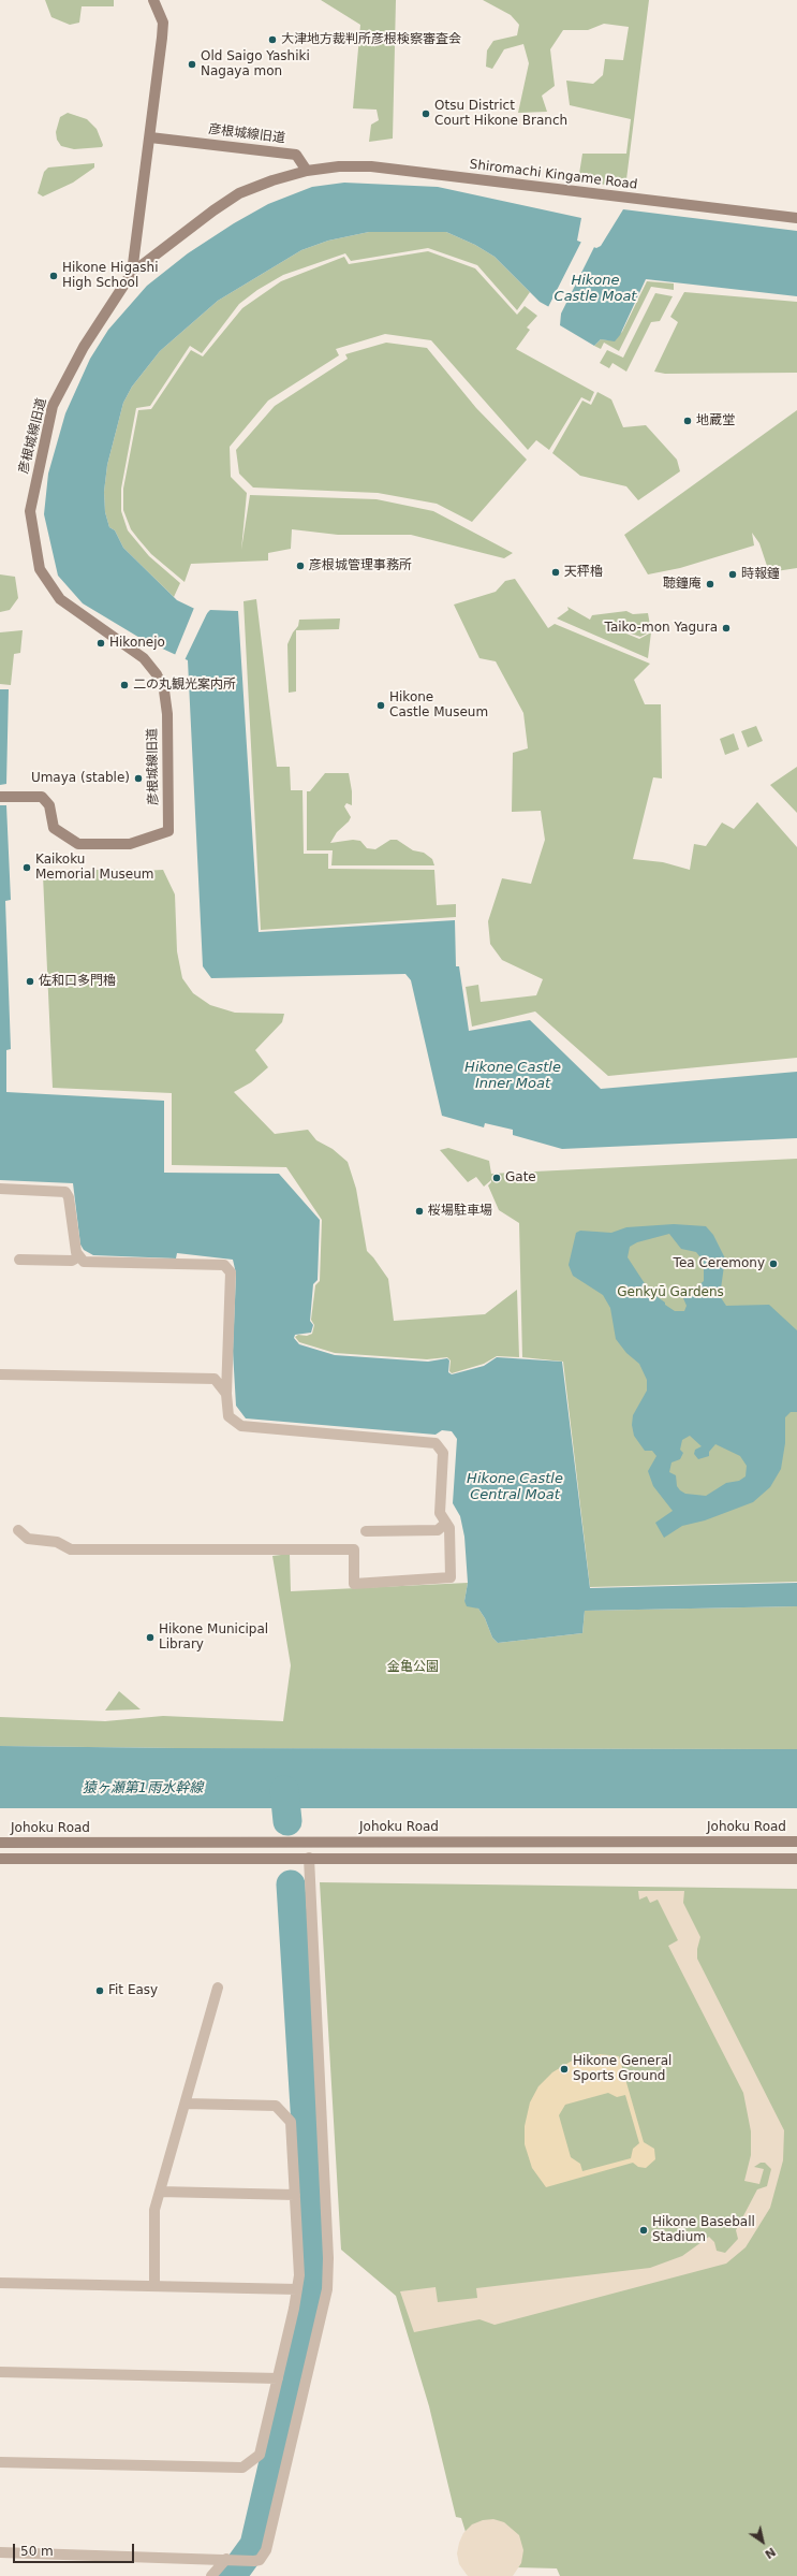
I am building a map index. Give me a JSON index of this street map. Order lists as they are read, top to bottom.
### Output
{
  "streets": {
    "street": ["彦根城線旧道", "Shiromachi Kingame Road", "Johoku Road"]
  },
  "crossings": [
    ["彦根城線旧道", "Shiromachi Kingame Road"]
  ],
  "water": [
    "Hikone Castle Moat",
    "Hikone Castle Inner Moat",
    "Hikone Castle Central Moat",
    "猿ヶ瀬第1雨水幹線"
  ],
  "parks": ["Genkyū Gardens", "金亀公園"],
  "places": [
    "大津地方裁判所彦根検察審査会",
    "Old Saigo Yashiki Nagaya mon",
    "Otsu District Court Hikone Branch",
    "Hikone Higashi High School",
    "地蔵堂",
    "彦根城管理事務所",
    "天秤櫓",
    "時報鐘",
    "聴鐘庵",
    "Taiko-mon Yagura",
    "Hikonejo",
    "二の丸観光案内所",
    "Hikone Castle Museum",
    "Umaya (stable)",
    "Kaikoku Memorial Museum",
    "佐和口多門櫓",
    "Gate",
    "桜場駐車場",
    "Tea Ceremony",
    "Hikone Municipal Library",
    "Fit Easy",
    "Hikone General Sports Ground",
    "Hikone Baseball Stadium"
  ],
  "scale_bar": "50 m",
  "north": "bottom right"
}
